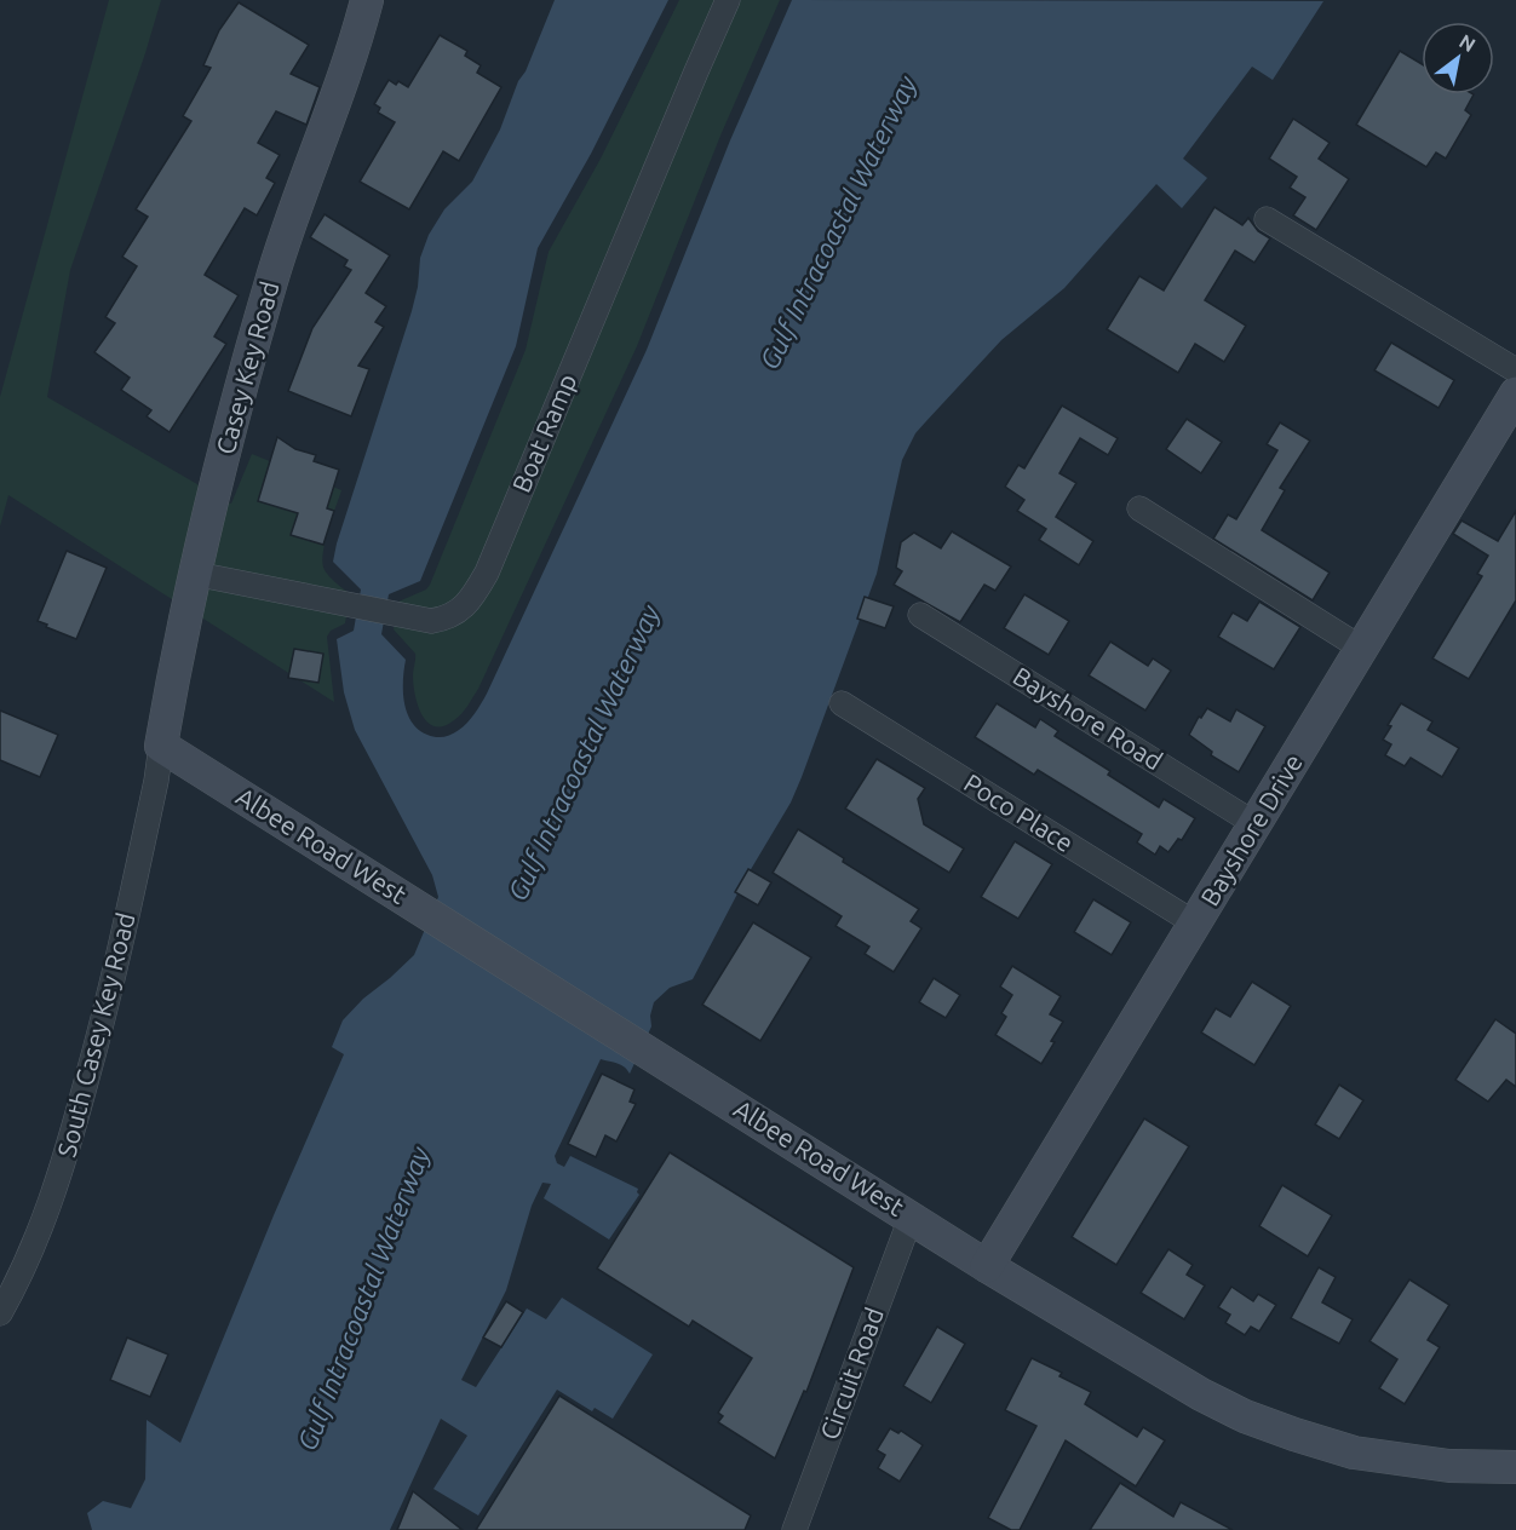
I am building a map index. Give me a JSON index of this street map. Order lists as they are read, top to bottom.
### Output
{
  "streets": {
    "street": [
      "Casey Key Road",
      "Boat Ramp",
      "Bayshore Road",
      "Poco Place",
      "Bayshore Drive",
      "Albee Road West",
      "South Casey Key Road",
      "Circuit Road"
    ]
  },
  "crossings": [
    ["Casey Key Road", "Boat Ramp"],
    ["Casey Key Road", "Albee Road West"],
    ["Casey Key Road", "South Casey Key Road"],
    ["Bayshore Road", "Bayshore Drive"],
    ["Poco Place", "Bayshore Drive"],
    ["Bayshore Drive", "Albee Road West"],
    ["Albee Road West", "South Casey Key Road"],
    ["Albee Road West", "Circuit Road"]
  ],
  "water": ["Gulf Intracoastal Waterway"],
  "north": "top right"
}
